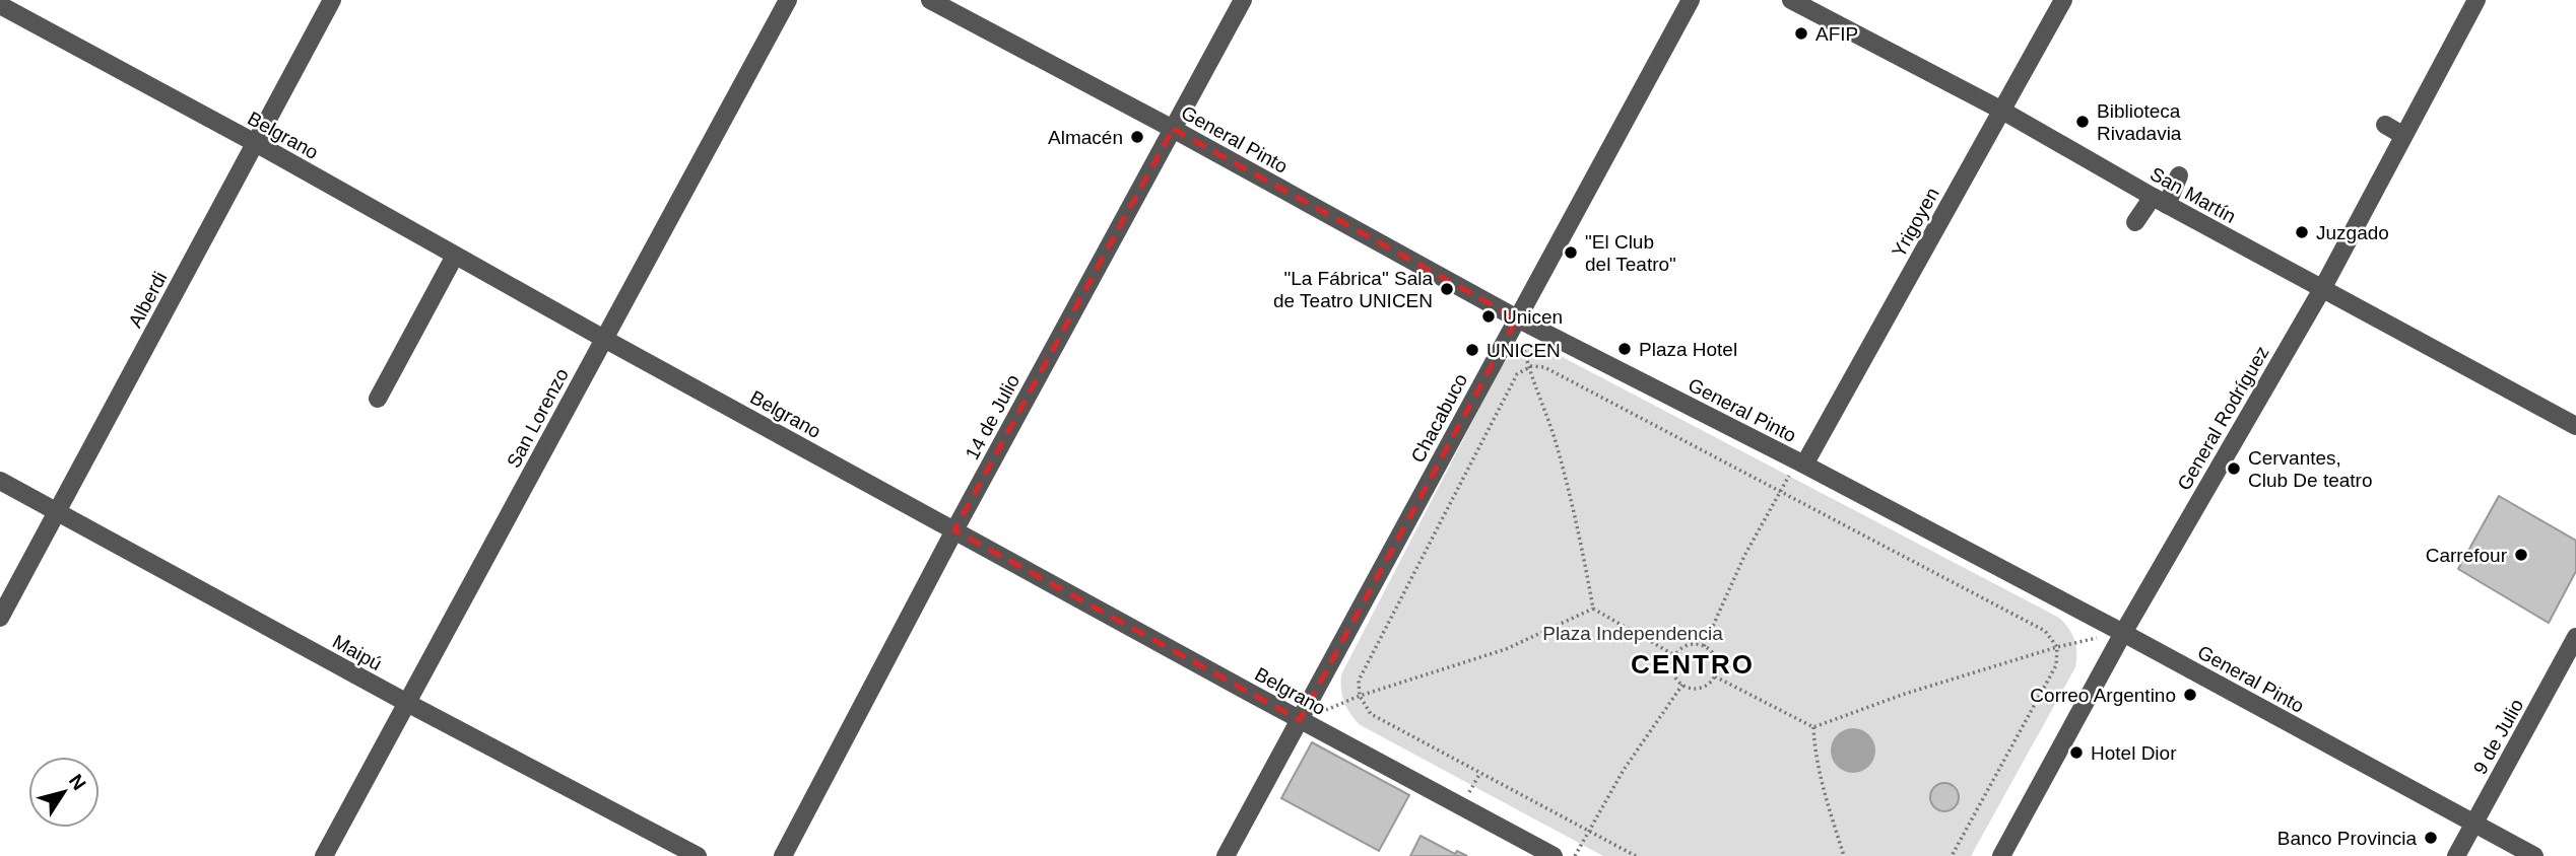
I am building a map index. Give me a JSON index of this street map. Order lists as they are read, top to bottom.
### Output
{
  "streets": {
    "street": [
      "Belgrano",
      "General Pinto",
      "San Martín",
      "Yrigoyen",
      "Alberdi",
      "14 de Julio",
      "San Lorenzo",
      "Chacabuco",
      "General Rodríguez",
      "Maipú",
      "9 de Julio"
    ]
  },
  "crossings": [
    ["Belgrano", "Alberdi"],
    ["Belgrano", "14 de Julio"],
    ["Belgrano", "San Lorenzo"],
    ["Belgrano", "Chacabuco"],
    ["General Pinto", "Yrigoyen"],
    ["General Pinto", "14 de Julio"],
    ["General Pinto", "Chacabuco"],
    ["General Pinto", "General Rodríguez"],
    ["General Pinto", "9 de Julio"],
    ["San Martín", "Yrigoyen"],
    ["San Martín", "General Rodríguez"],
    ["Alberdi", "Maipú"],
    ["San Lorenzo", "Maipú"]
  ],
  "districts": ["CENTRO"],
  "parks": ["Plaza Independencia"],
  "places": [
    "AFIP",
    "Biblioteca Rivadavia",
    "Almacén",
    "Juzgado",
    "\"El Club del Teatro\"",
    "\"La Fábrica\" Sala de Teatro UNICEN",
    "Unicen",
    "Plaza Hotel",
    "UNICEN",
    "Cervantes, Club De teatro",
    "Carrefour",
    "Correo Argentino",
    "Hotel Dior",
    "Banco Provincia"
  ],
  "north": "top right"
}
